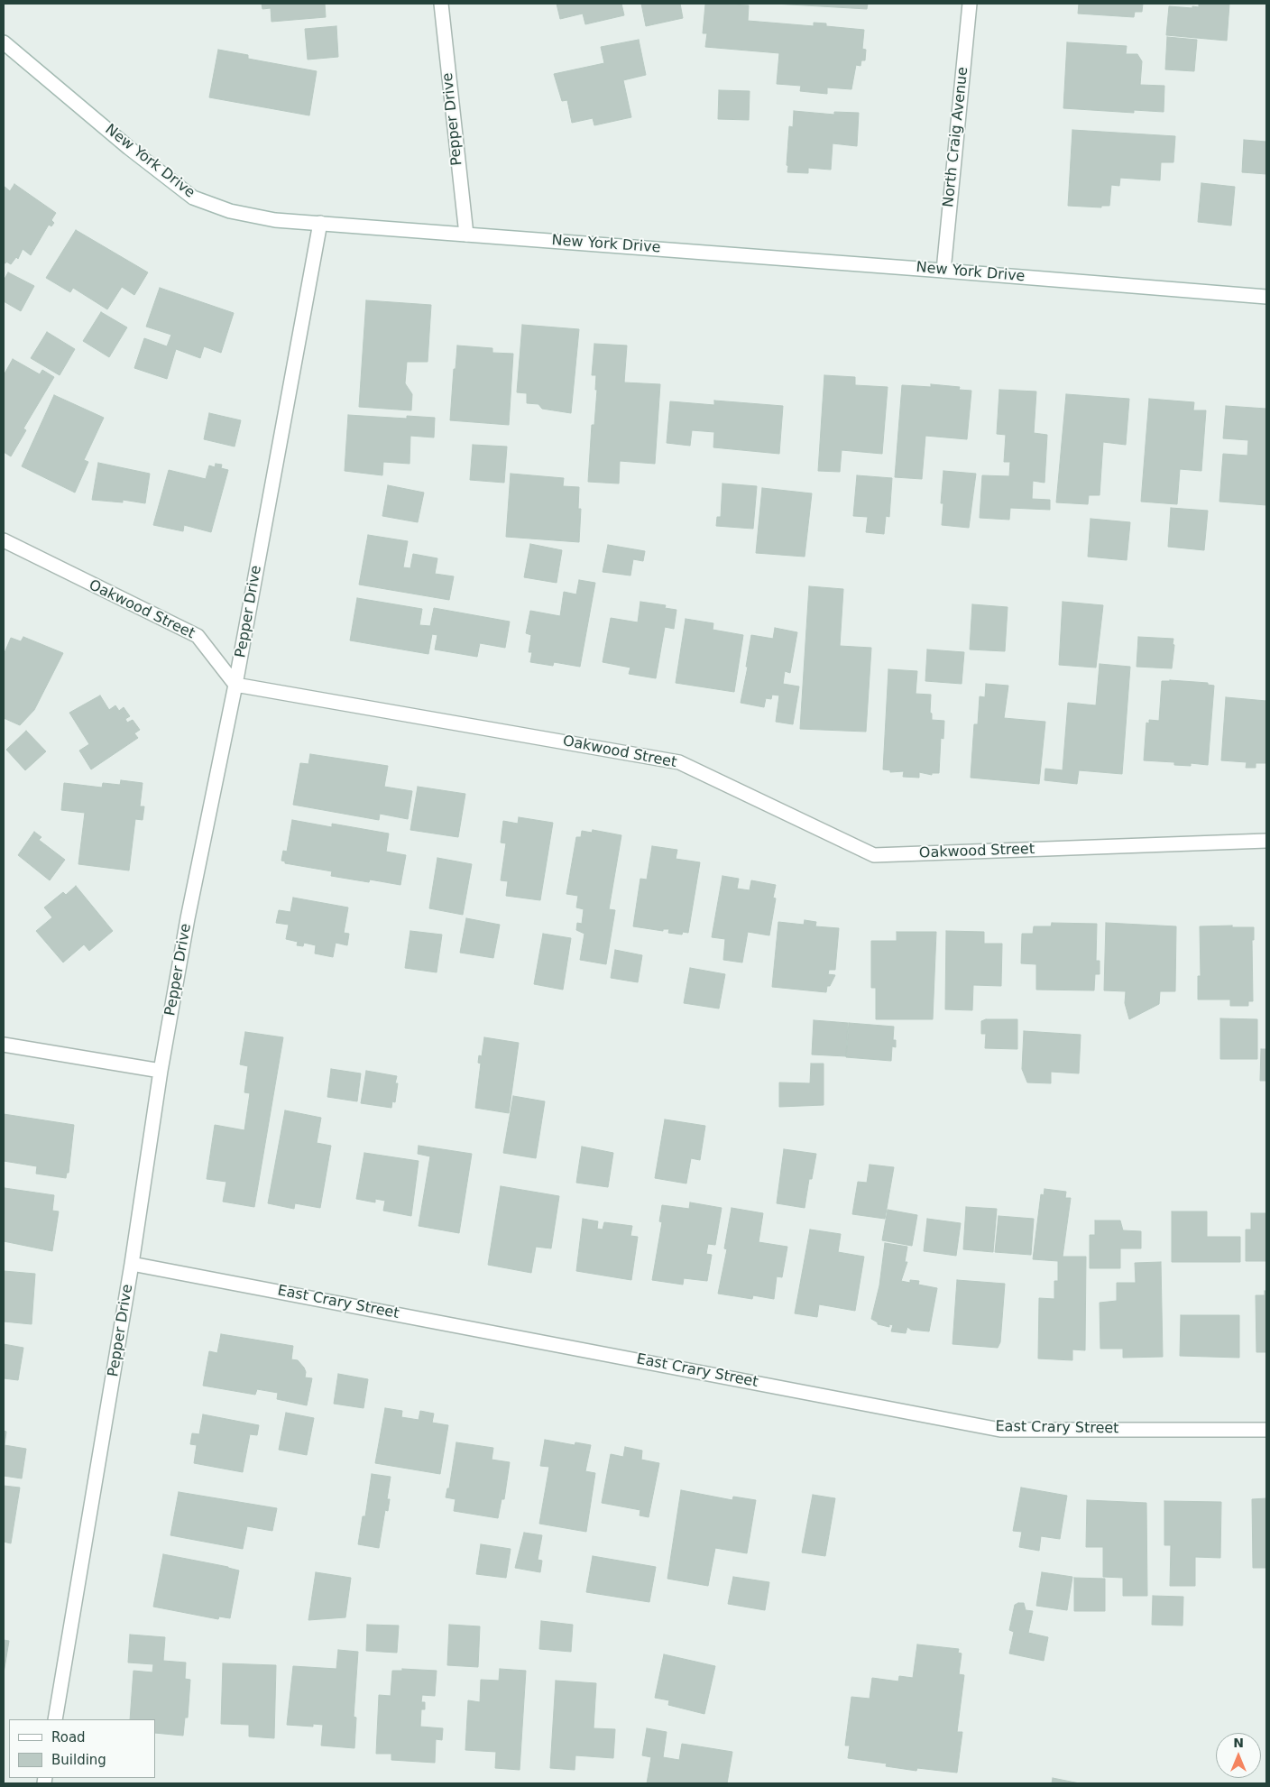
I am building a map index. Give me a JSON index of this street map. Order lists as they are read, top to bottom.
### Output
{
  "streets": {
    "street": [
      "Pepper Drive",
      "North Craig Avenue",
      "New York Drive",
      "Oakwood Street",
      "East Crary Street"
    ]
  },
  "crossings": [
    ["Pepper Drive", "New York Drive"],
    ["Pepper Drive", "Oakwood Street"],
    ["Pepper Drive", "East Crary Street"],
    ["North Craig Avenue", "New York Drive"]
  ],
  "legend": ["Road", "Building"],
  "north": "top"
}
